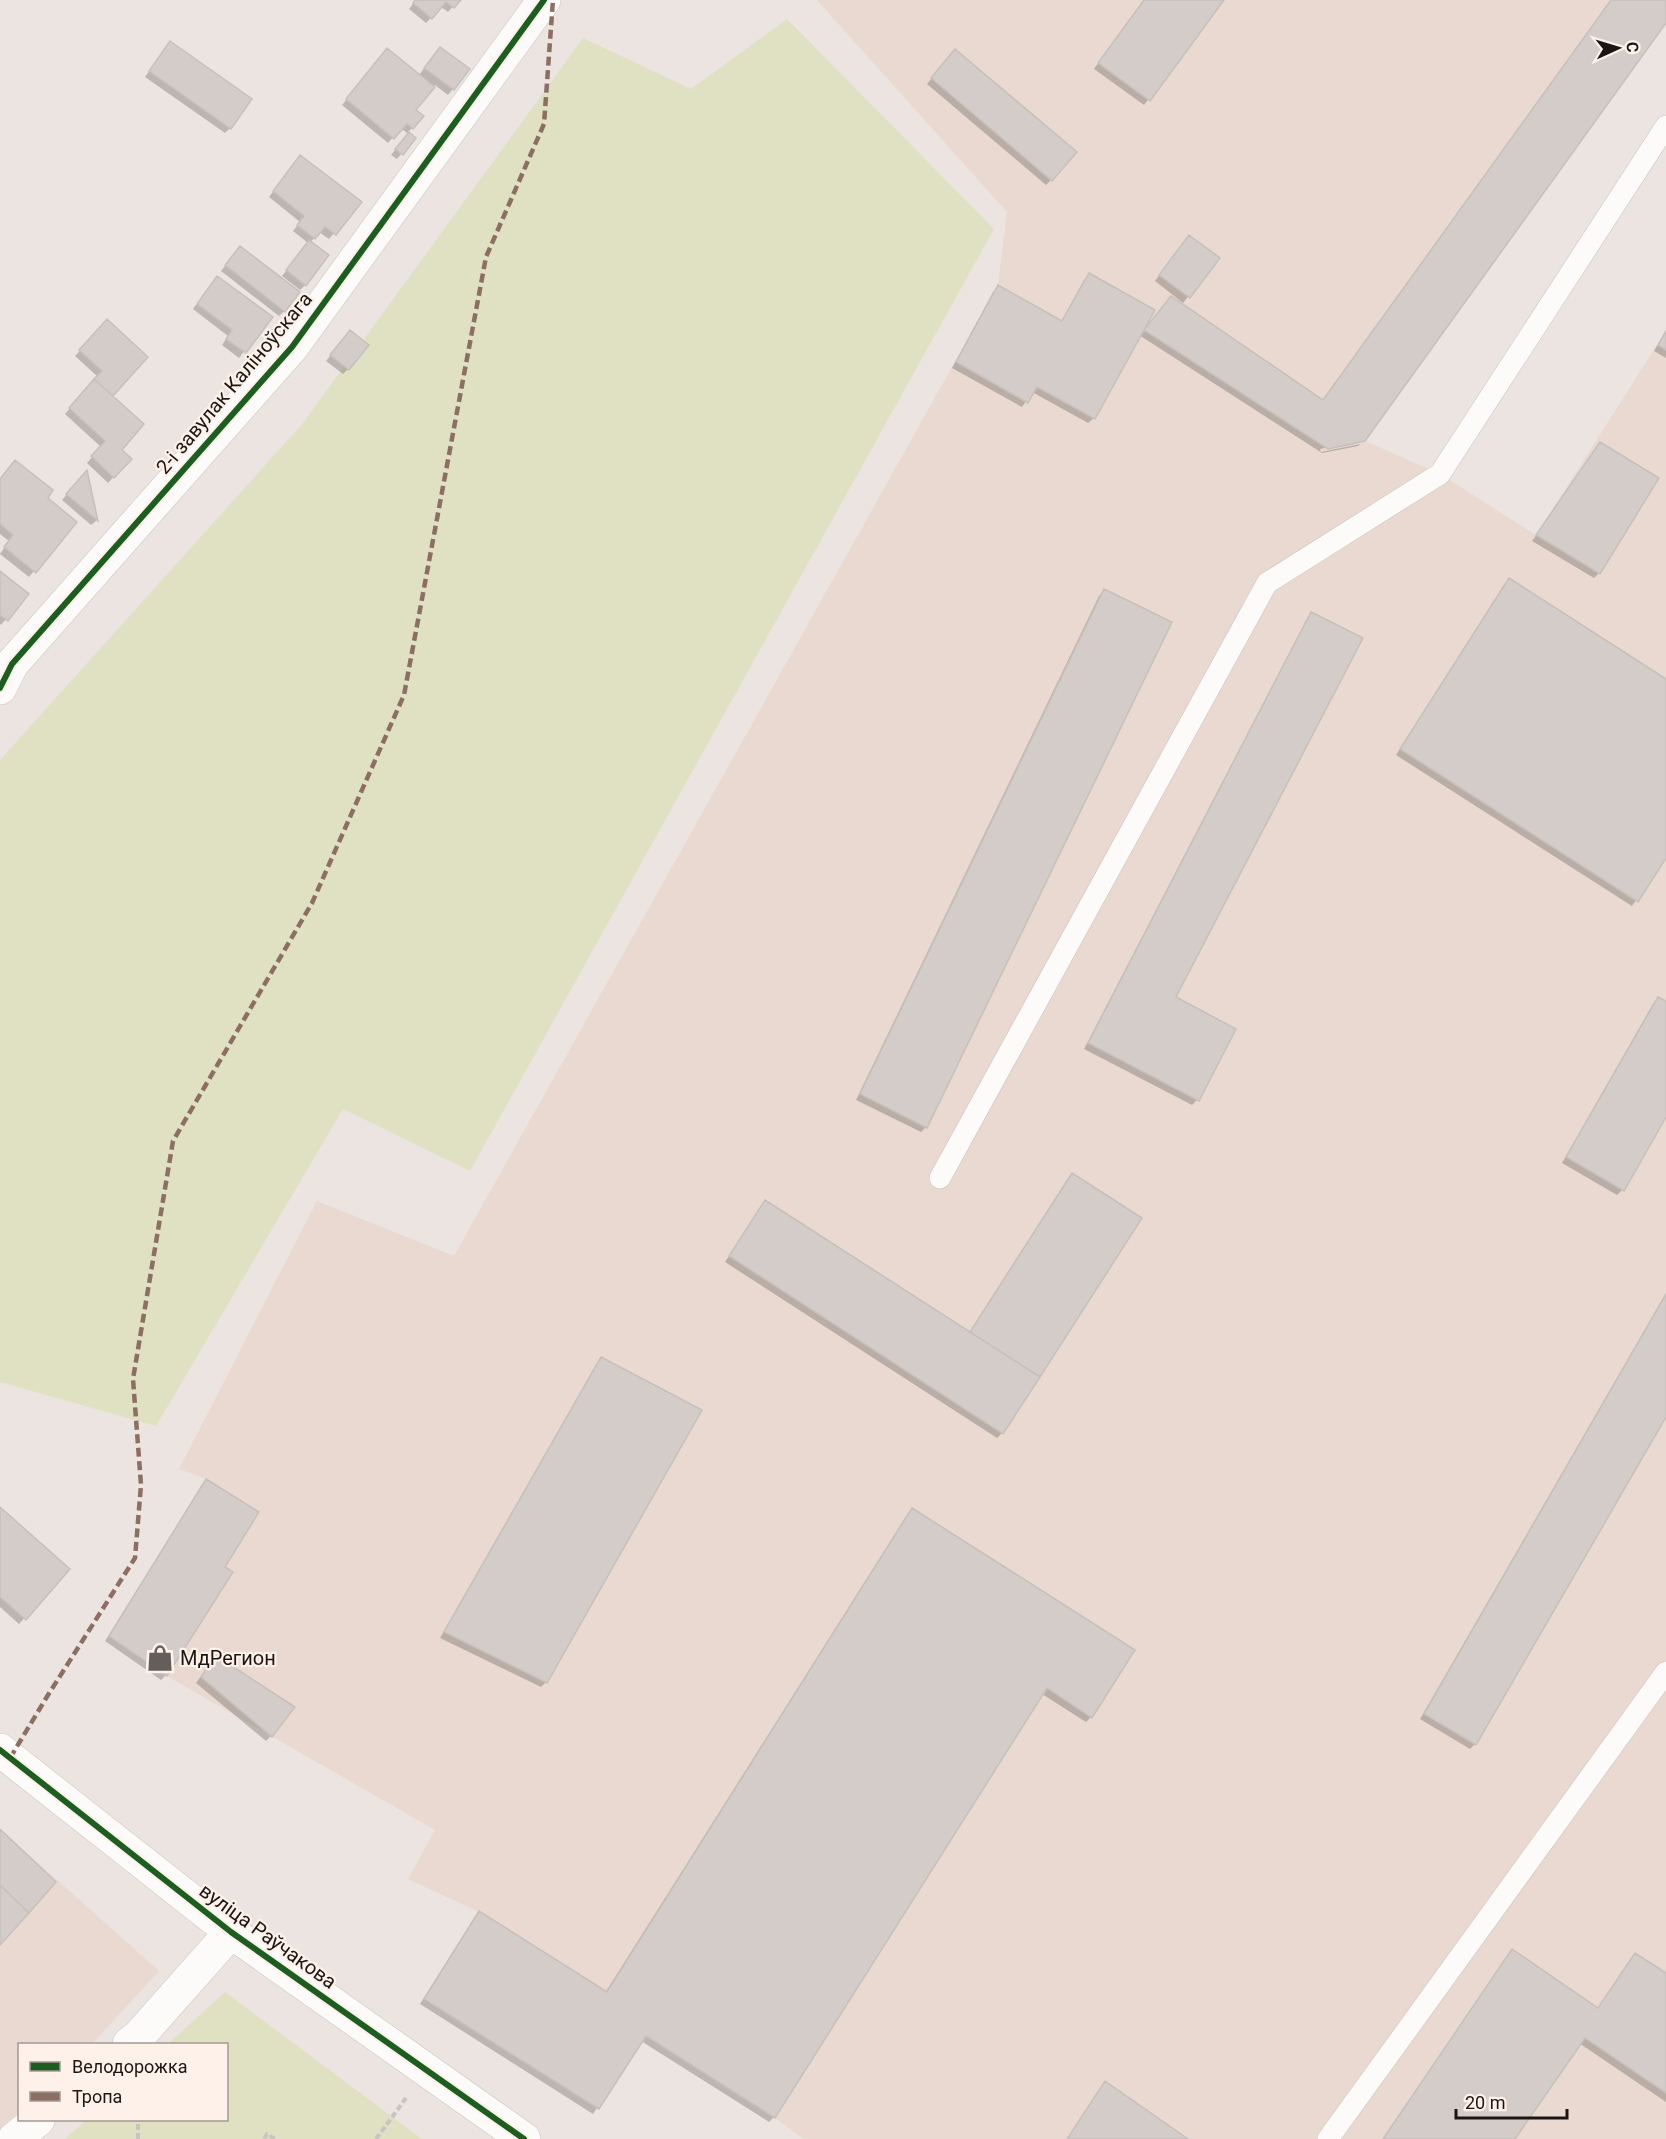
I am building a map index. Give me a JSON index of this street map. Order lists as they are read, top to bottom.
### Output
{
  "streets": {
    "street": ["2-і завулак Каліноўскага", "вуліца Раўчакова"]
  },
  "places": {
    "shop": ["МдРегион"]
  },
  "legend": ["Велодорожка", "Тропа"],
  "scale_bar": "20 m",
  "north": "right"
}
